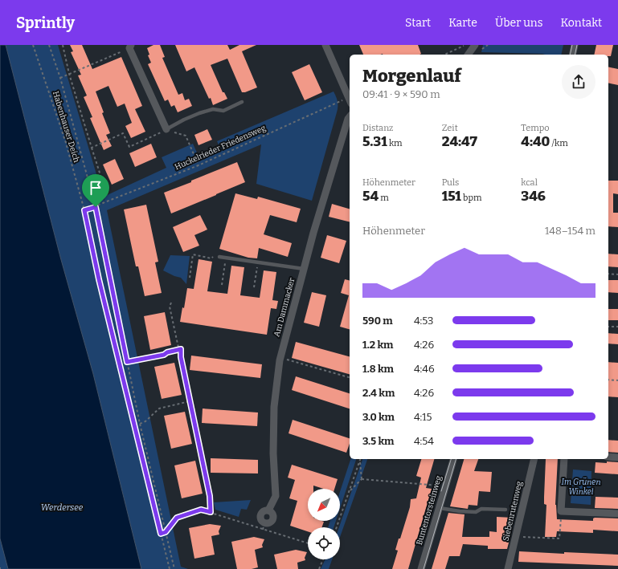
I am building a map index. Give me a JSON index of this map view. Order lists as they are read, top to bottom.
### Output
{
  "streets": {
    "street": ["Am Dammacker", "Buntentorsteinweg", "Siebenrutenweg"],
    "path": ["Habenhauser Deich", "Huckelrieder Friedensweg"]
  },
  "crossings": [
    ["Habenhauser Deich", "Huckelrieder Friedensweg"]
  ],
  "water": ["Werdersee"],
  "parks": ["Im Grünen Winkel"],
  "north": "bottom left",
  "page": {
    "header": "Sprintly",
    "nav": [
      "Start",
      "Karte",
      "Über uns",
      "Kontakt"
    ],
    "heading": ["Morgenlauf", "09:41 · 9 × 590 m"],
    "stats": [
      ["Distanz", "5.31 km"],
      ["Zeit", "24:47"],
      ["Tempo", "4:40 /km"],
      ["Höhenmeter", "54 m"],
      ["Puls", "151 bpm"],
      ["kcal", "346"]
    ],
    "chart": ["Höhenmeter", "148–154 m"],
    "list": [
      {
        "name": "590 m",
        "note": "4:53"
      },
      {
        "name": "1.2 km",
        "note": "4:26"
      },
      {
        "name": "1.8 km",
        "note": "4:46"
      },
      {
        "name": "2.4 km",
        "note": "4:26"
      },
      {
        "name": "3.0 km",
        "note": "4:15"
      },
      {
        "name": "3.5 km",
        "note": "4:54"
      }
    ]
  }
}
